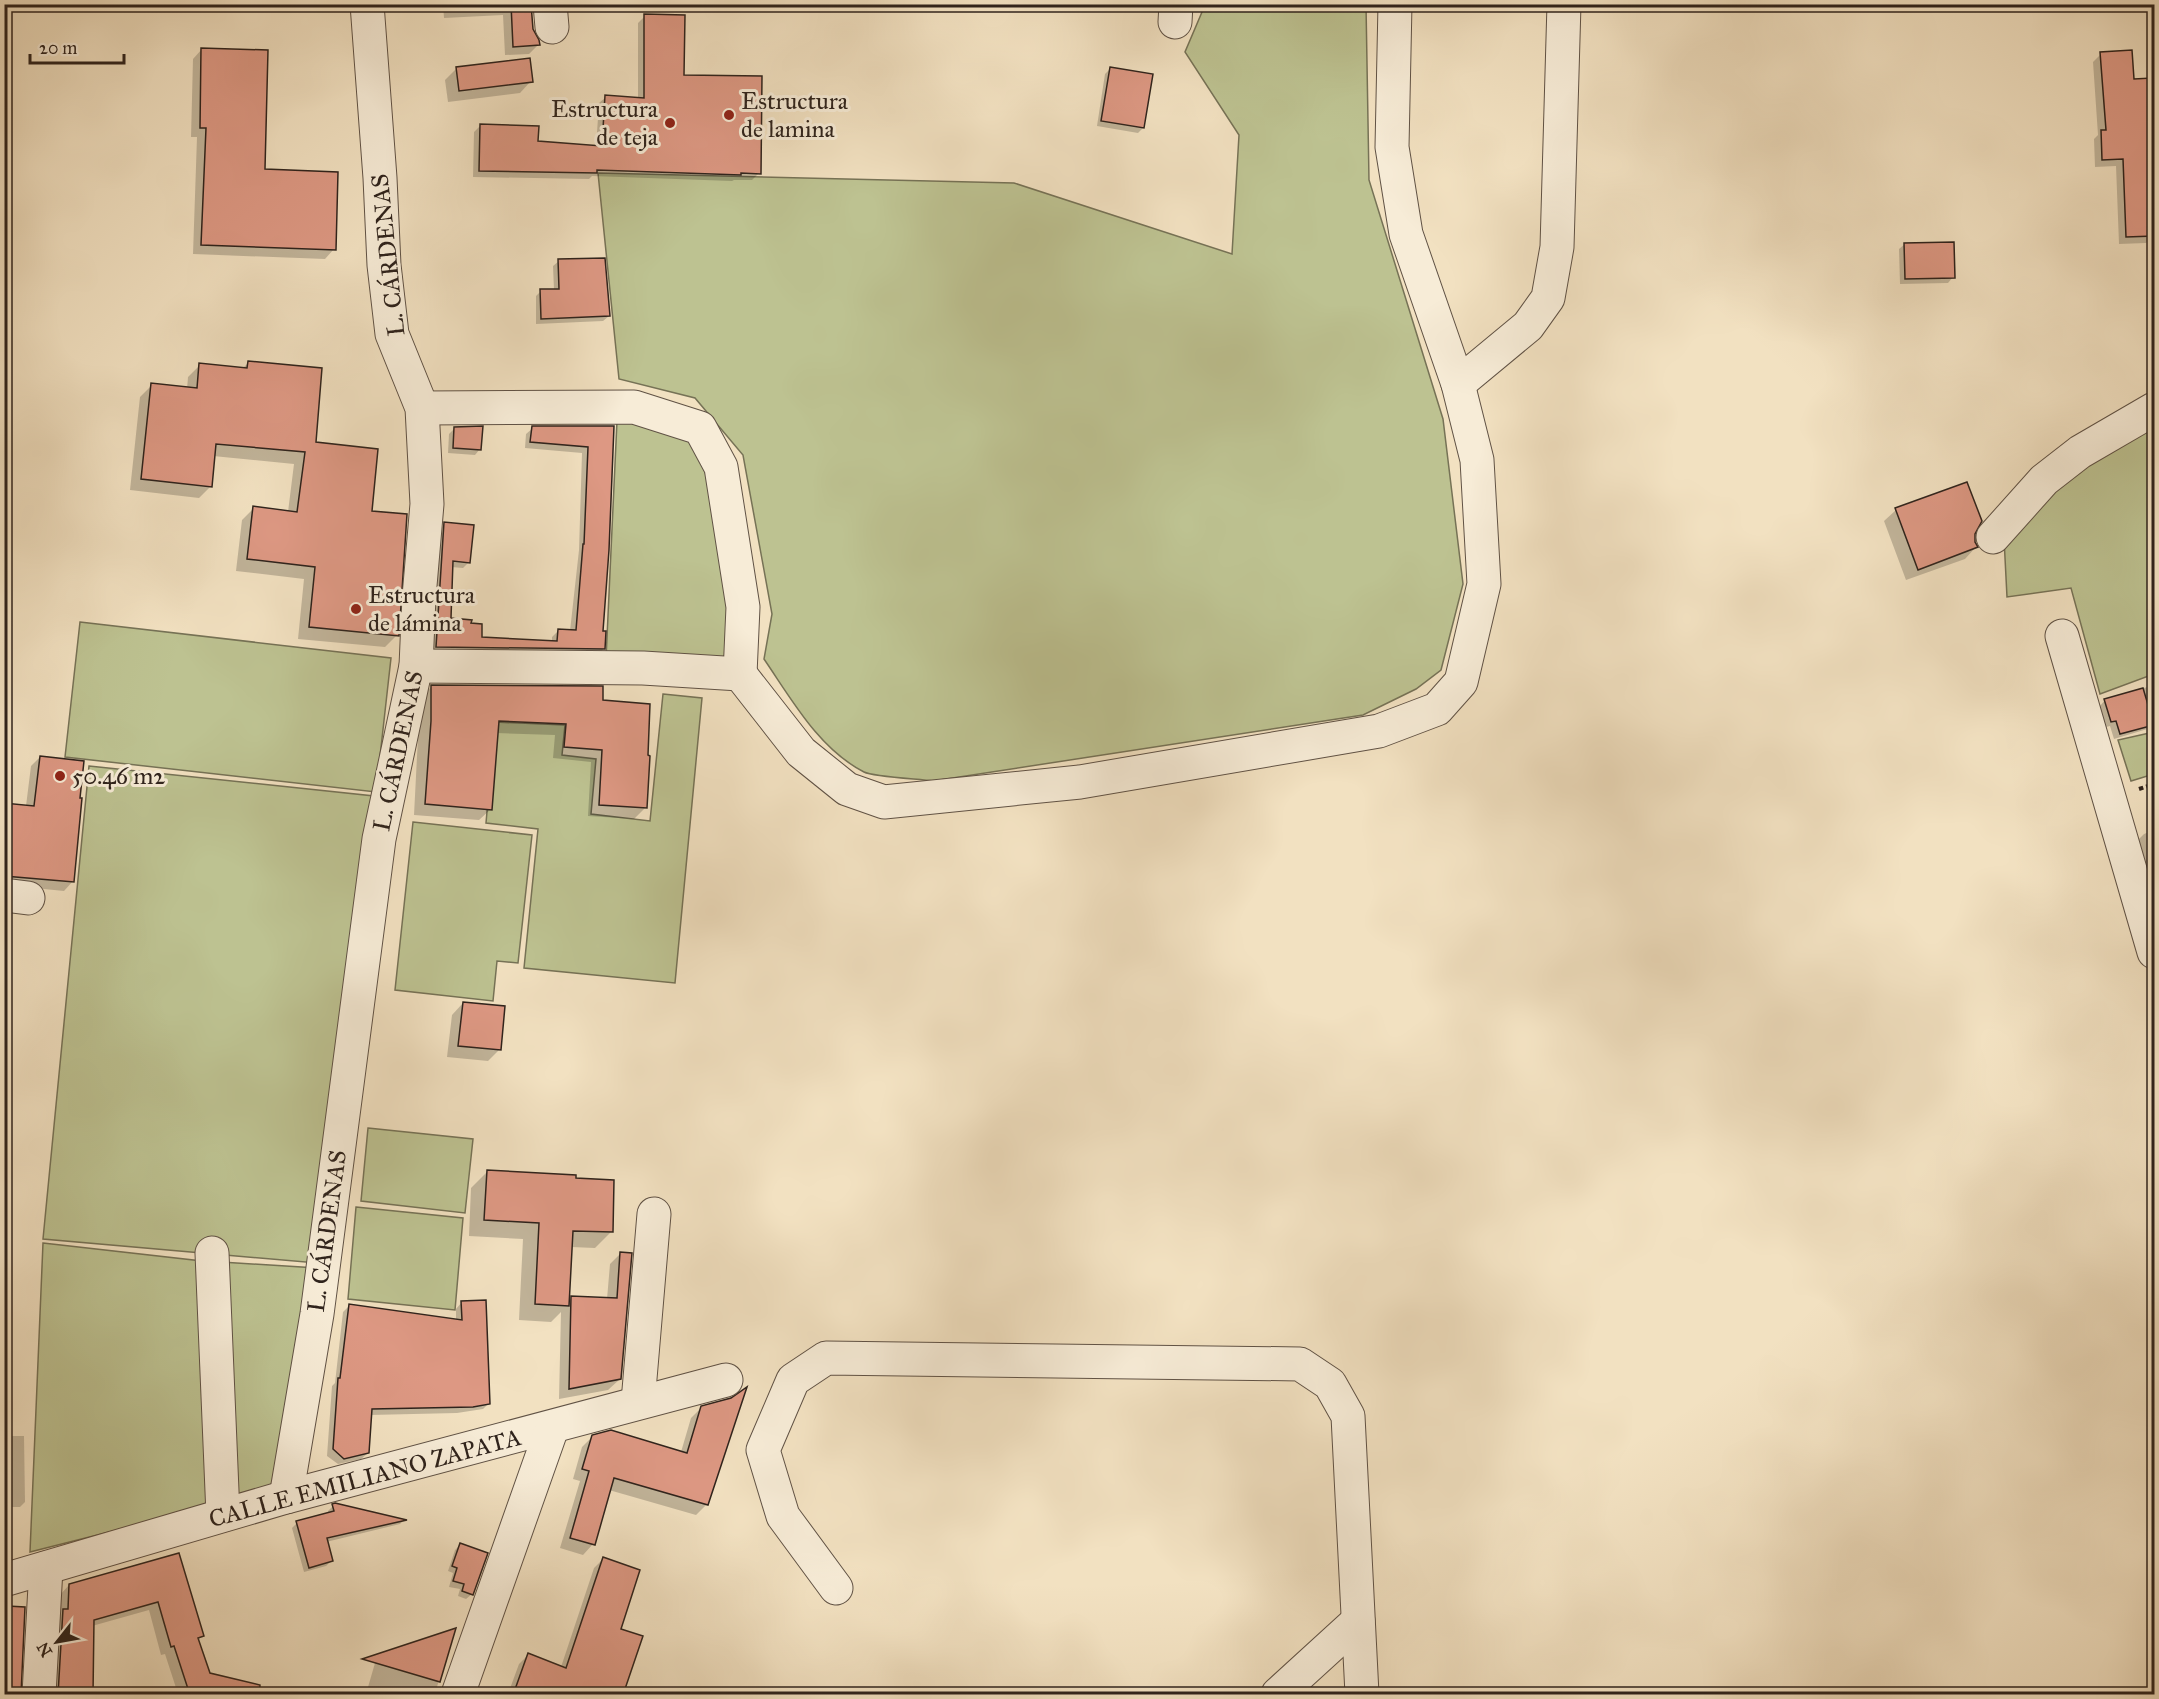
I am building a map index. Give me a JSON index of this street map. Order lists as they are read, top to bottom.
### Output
{
  "streets": {
    "street": ["L. CÁRDENAS", "CALLE EMILIANO ZAPATA"]
  },
  "crossings": [
    ["L. CÁRDENAS", "CALLE EMILIANO ZAPATA"]
  ],
  "places": [
    "Estructura de lamina",
    "Estructura de teja",
    "Estructura de lámina",
    "50.46 m2"
  ],
  "scale_bar": "20 m",
  "north": "bottom left"
}
